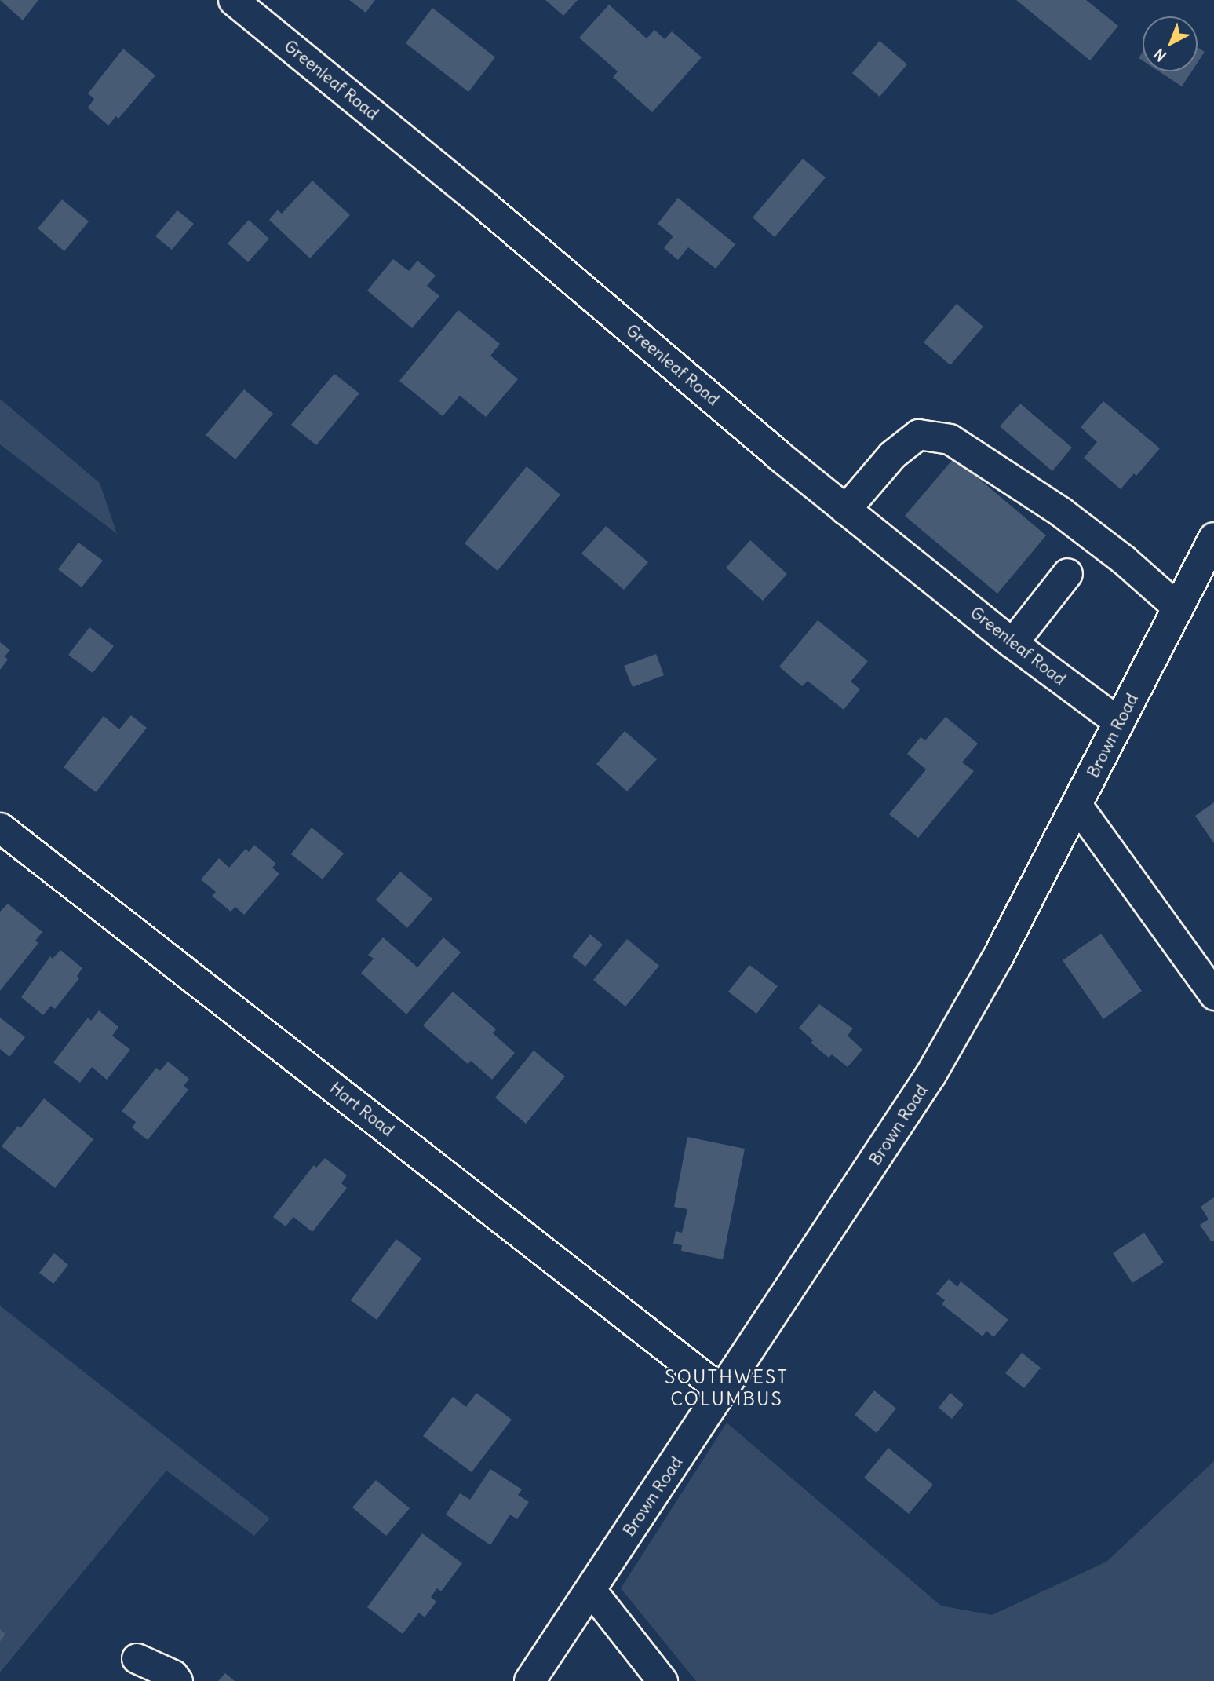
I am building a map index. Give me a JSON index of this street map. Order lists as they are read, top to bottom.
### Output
{
  "streets": {
    "main road": ["Brown Road"],
    "street": ["Greenleaf Road", "Hart Road"]
  },
  "crossings": [
    ["Greenleaf Road", "Brown Road"],
    ["Brown Road", "Hart Road"]
  ],
  "districts": ["SOUTHWEST COLUMBUS"],
  "north": "bottom left"
}
